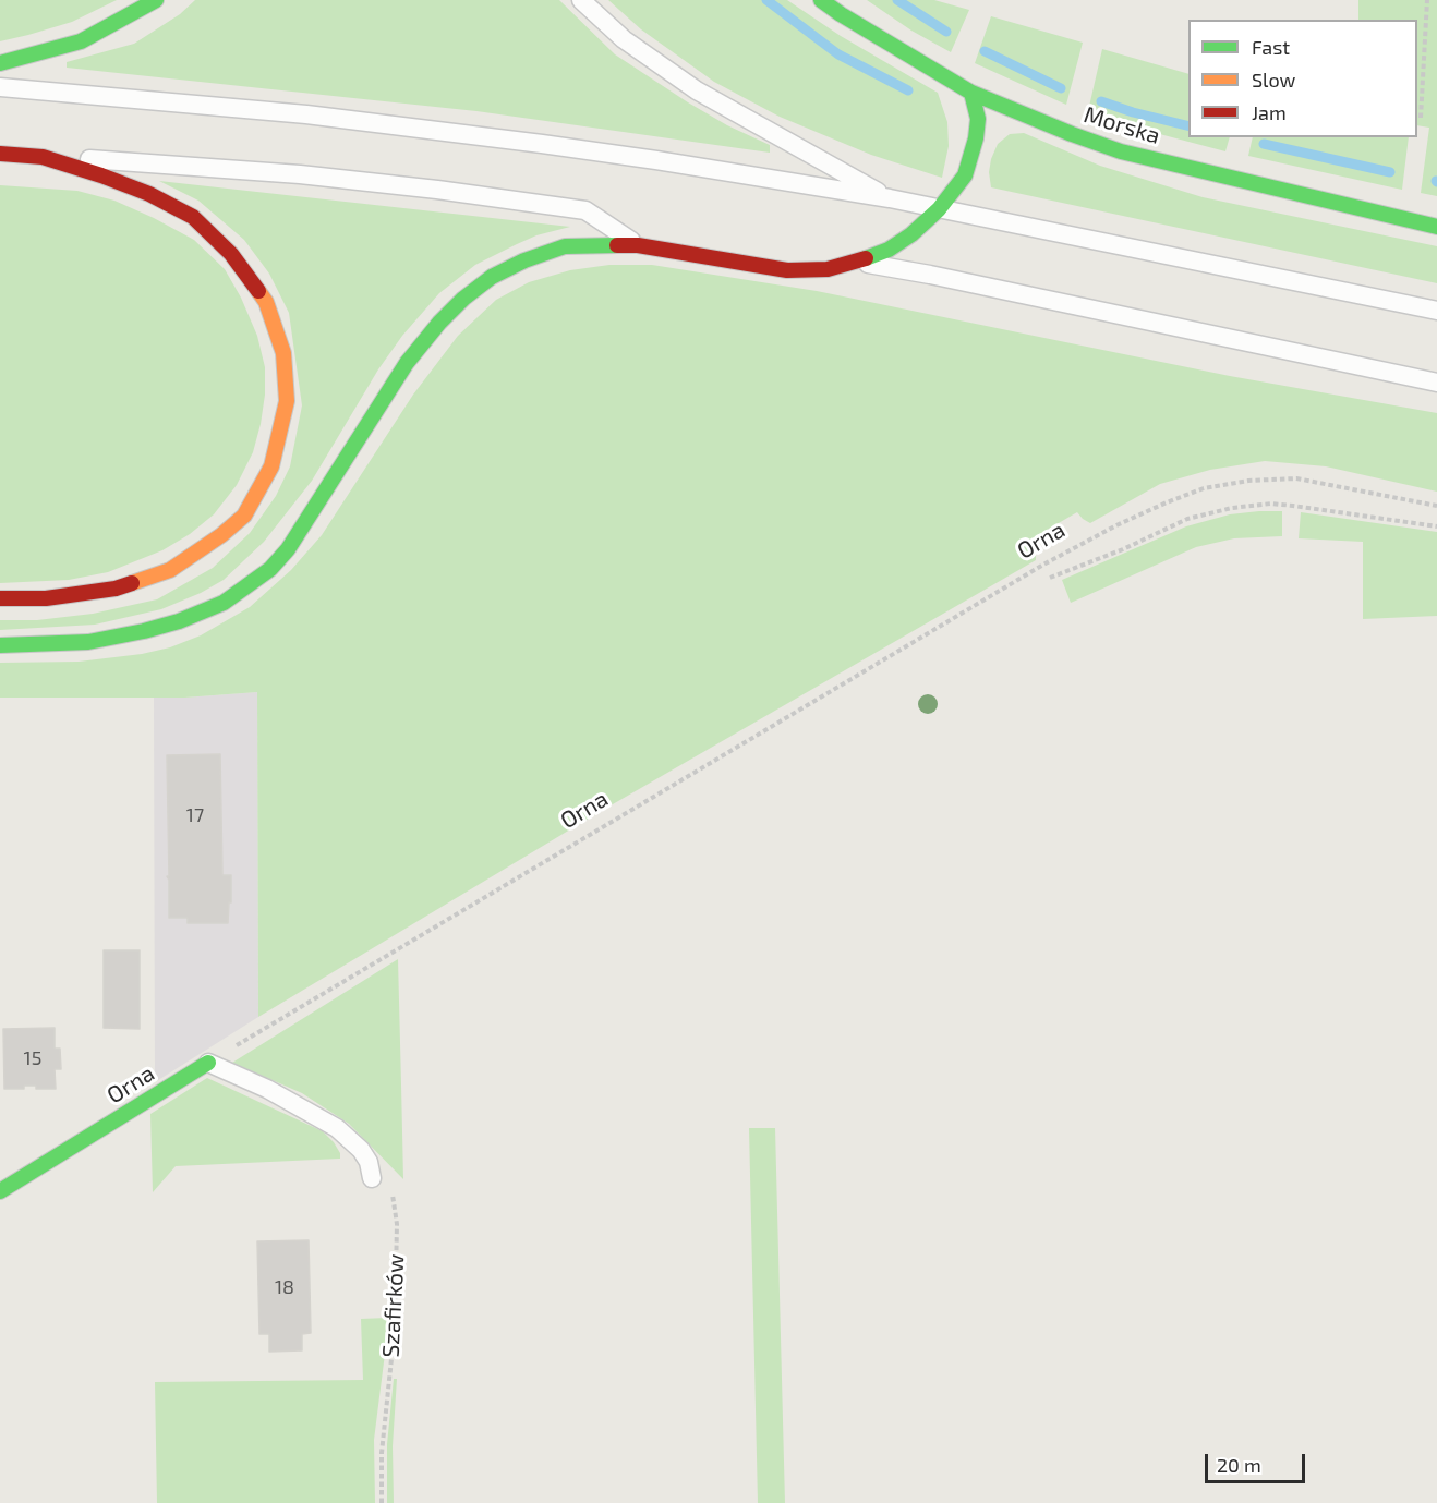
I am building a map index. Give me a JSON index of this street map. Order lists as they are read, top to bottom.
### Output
{
  "streets": {
    "main road": ["Morska", "Orna"],
    "path": ["Szafirków"]
  },
  "house_numbers": ["17", "15", "18"],
  "legend": ["Fast", "Slow", "Jam"],
  "scale_bar": "20 m"
}
